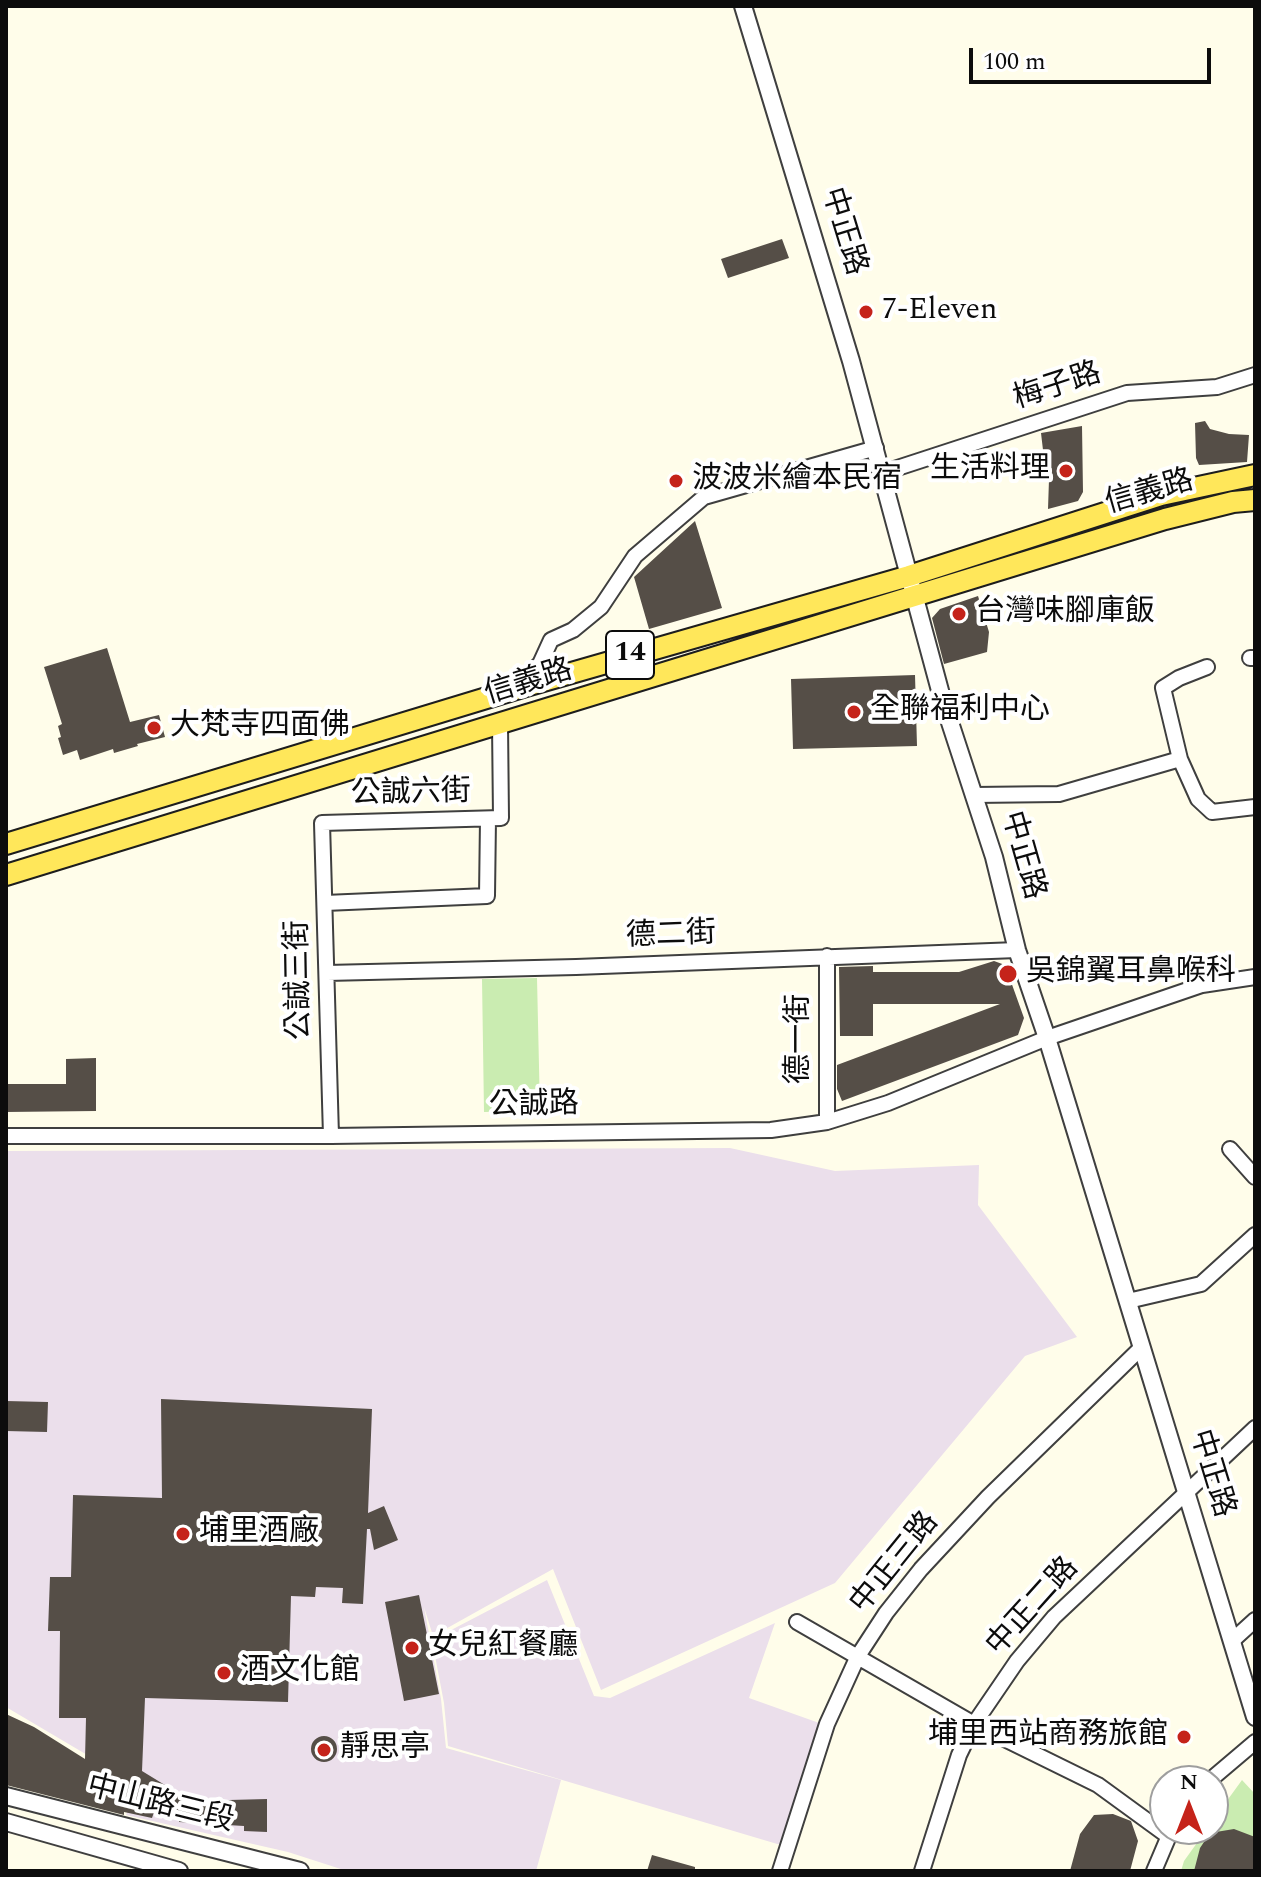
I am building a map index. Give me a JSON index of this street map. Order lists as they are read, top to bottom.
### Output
{
  "streets": {
    "main road": ["信義路", "14"],
    "street": [
      "中正路",
      "梅子路",
      "公誠六街",
      "德二街",
      "公誠三街",
      "德一街",
      "公誠路",
      "中正三路",
      "中正二路",
      "中山路三段"
    ]
  },
  "crossings": [
    ["中正路", "梅子路"],
    ["中正路", "信義路"],
    ["中正路", "德二街"],
    ["中正路", "公誠路"],
    ["中正路", "中正三路"],
    ["中正路", "中正二路"],
    ["公誠六街", "公誠三街"],
    ["德二街", "公誠三街"],
    ["德二街", "德一街"],
    ["公誠三街", "公誠路"],
    ["德一街", "公誠路"]
  ],
  "places": [
    "7-Eleven",
    "生活料理",
    "波波米繪本民宿",
    "台灣味腳庫飯",
    "全聯福利中心",
    "大梵寺四面佛",
    "吳錦翼耳鼻喉科",
    "埔里酒廠",
    "女兒紅餐廳",
    "酒文化館",
    "埔里西站商務旅館",
    "靜思亭"
  ],
  "scale_bar": "100 m",
  "north": "top"
}
